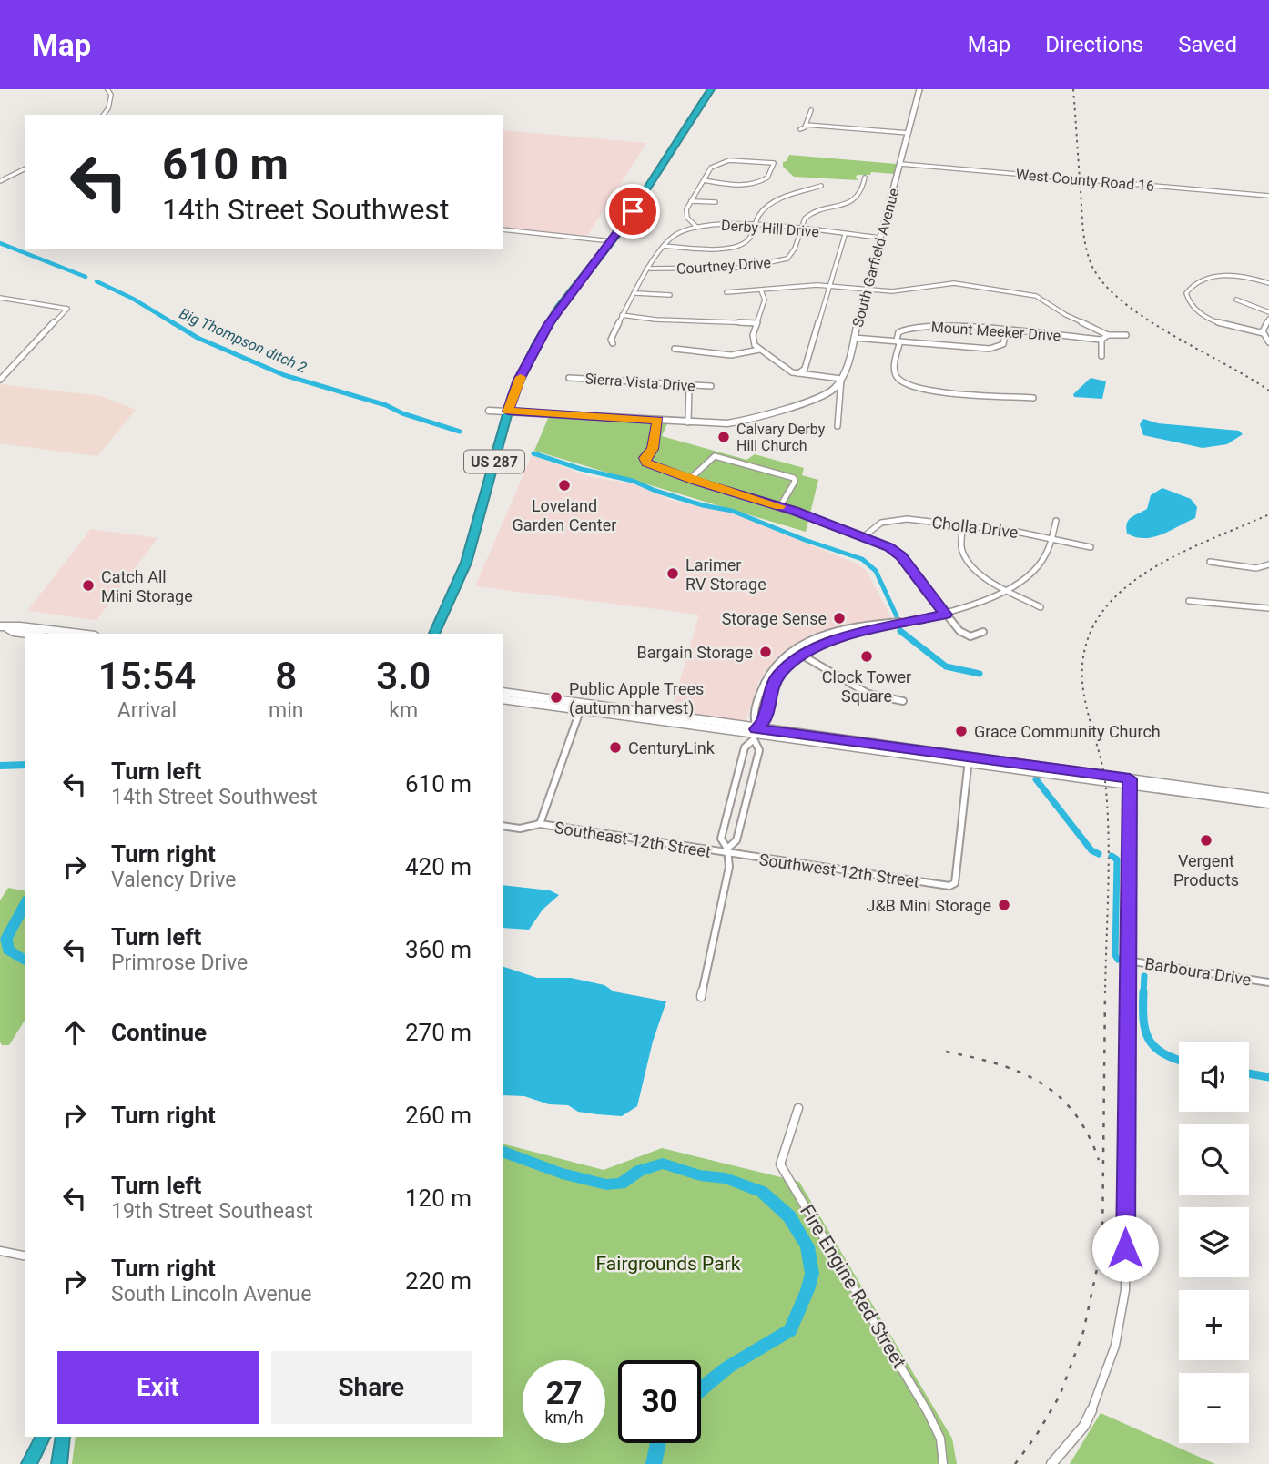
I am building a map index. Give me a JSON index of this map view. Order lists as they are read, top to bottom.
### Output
{
  "streets": {
    "highway": ["US 287"],
    "street": [
      "West County Road 16",
      "Derby Hill Drive",
      "South Garfield Avenue",
      "Courtney Drive",
      "Mount Meeker Drive",
      "Sierra Vista Drive",
      "Cholla Drive",
      "Southeast 12th Street",
      "Southwest 12th Street",
      "Barboura Drive",
      "Fire Engine Red Street"
    ]
  },
  "crossings": [
    ["West County Road 16", "South Garfield Avenue"],
    ["Derby Hill Drive", "South Garfield Avenue"],
    ["Derby Hill Drive", "Courtney Drive"],
    ["Southeast 12th Street", "Southwest 12th Street"]
  ],
  "water": ["Big Thompson ditch 2"],
  "parks": ["Fairgrounds Park"],
  "places": [
    "Calvary Derby Hill Church",
    "Loveland Garden Center",
    "Larimer RV Storage",
    "Catch All Mini Storage",
    "Storage Sense",
    "Bargain Storage",
    "Clock Tower Square",
    "Public Apple Trees (autumn harvest)",
    "Grace Community Church",
    "CenturyLink",
    "Vergent Products",
    "J&B Mini Storage"
  ],
  "page": {
    "header": "Map",
    "nav": ["Map", "Directions", "Saved"],
    "turn": ["610 m", "14th Street Southwest"],
    "eta": [
      "15:54",
      "Arrival",
      "8",
      "min",
      "3.0",
      "km"
    ],
    "list": [
      {
        "name": "Turn left",
        "note": "14th Street Southwest",
        "value": "610 m"
      },
      {
        "name": "Turn right",
        "note": "Valency Drive",
        "value": "420 m"
      },
      {
        "name": "Turn left",
        "note": "Primrose Drive",
        "value": "360 m"
      },
      {
        "name": "Continue",
        "value": "270 m"
      },
      {
        "name": "Turn right",
        "value": "260 m"
      },
      {
        "name": "Turn left",
        "note": "19th Street Southeast",
        "value": "120 m"
      },
      {
        "name": "Turn right",
        "note": "South Lincoln Avenue",
        "value": "220 m"
      }
    ],
    "map_buttons": ["+", "−"],
    "buttons": ["Exit", "Share"],
    "speed": "27 km/h",
    "limit": "30"
  }
}
